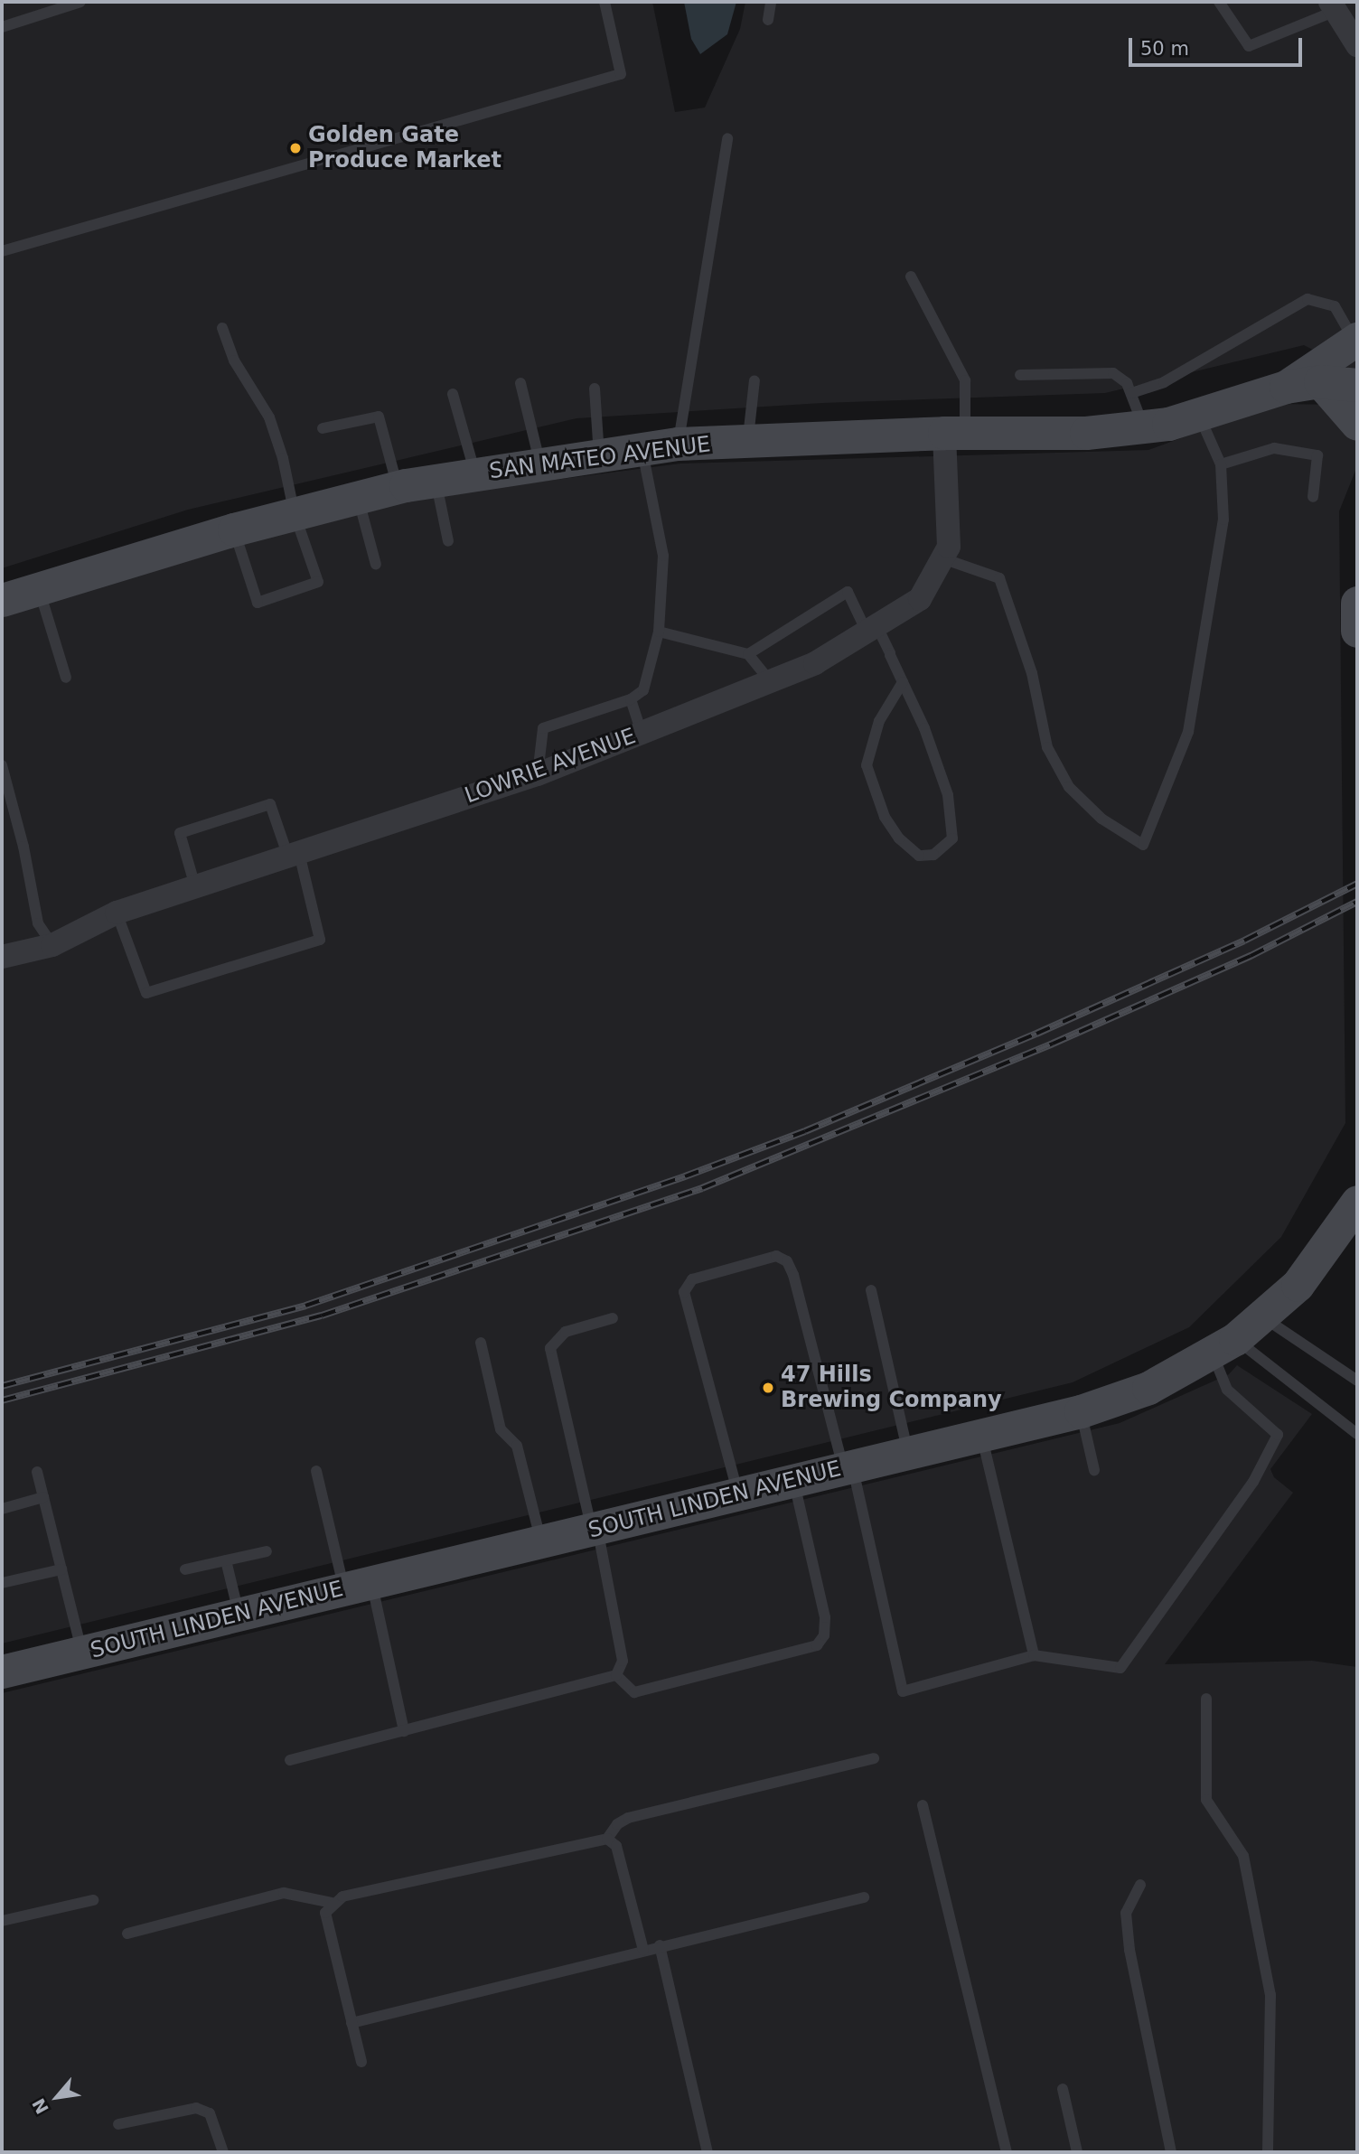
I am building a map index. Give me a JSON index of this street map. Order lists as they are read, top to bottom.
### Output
{
  "streets": {
    "main road": ["SAN MATEO AVENUE", "SOUTH LINDEN AVENUE"],
    "street": ["LOWRIE AVENUE"]
  },
  "crossings": [
    ["SAN MATEO AVENUE", "LOWRIE AVENUE"]
  ],
  "places": ["Golden Gate Produce Market", "47 Hills Brewing Company"],
  "scale_bar": "50 m",
  "north": "bottom left"
}
